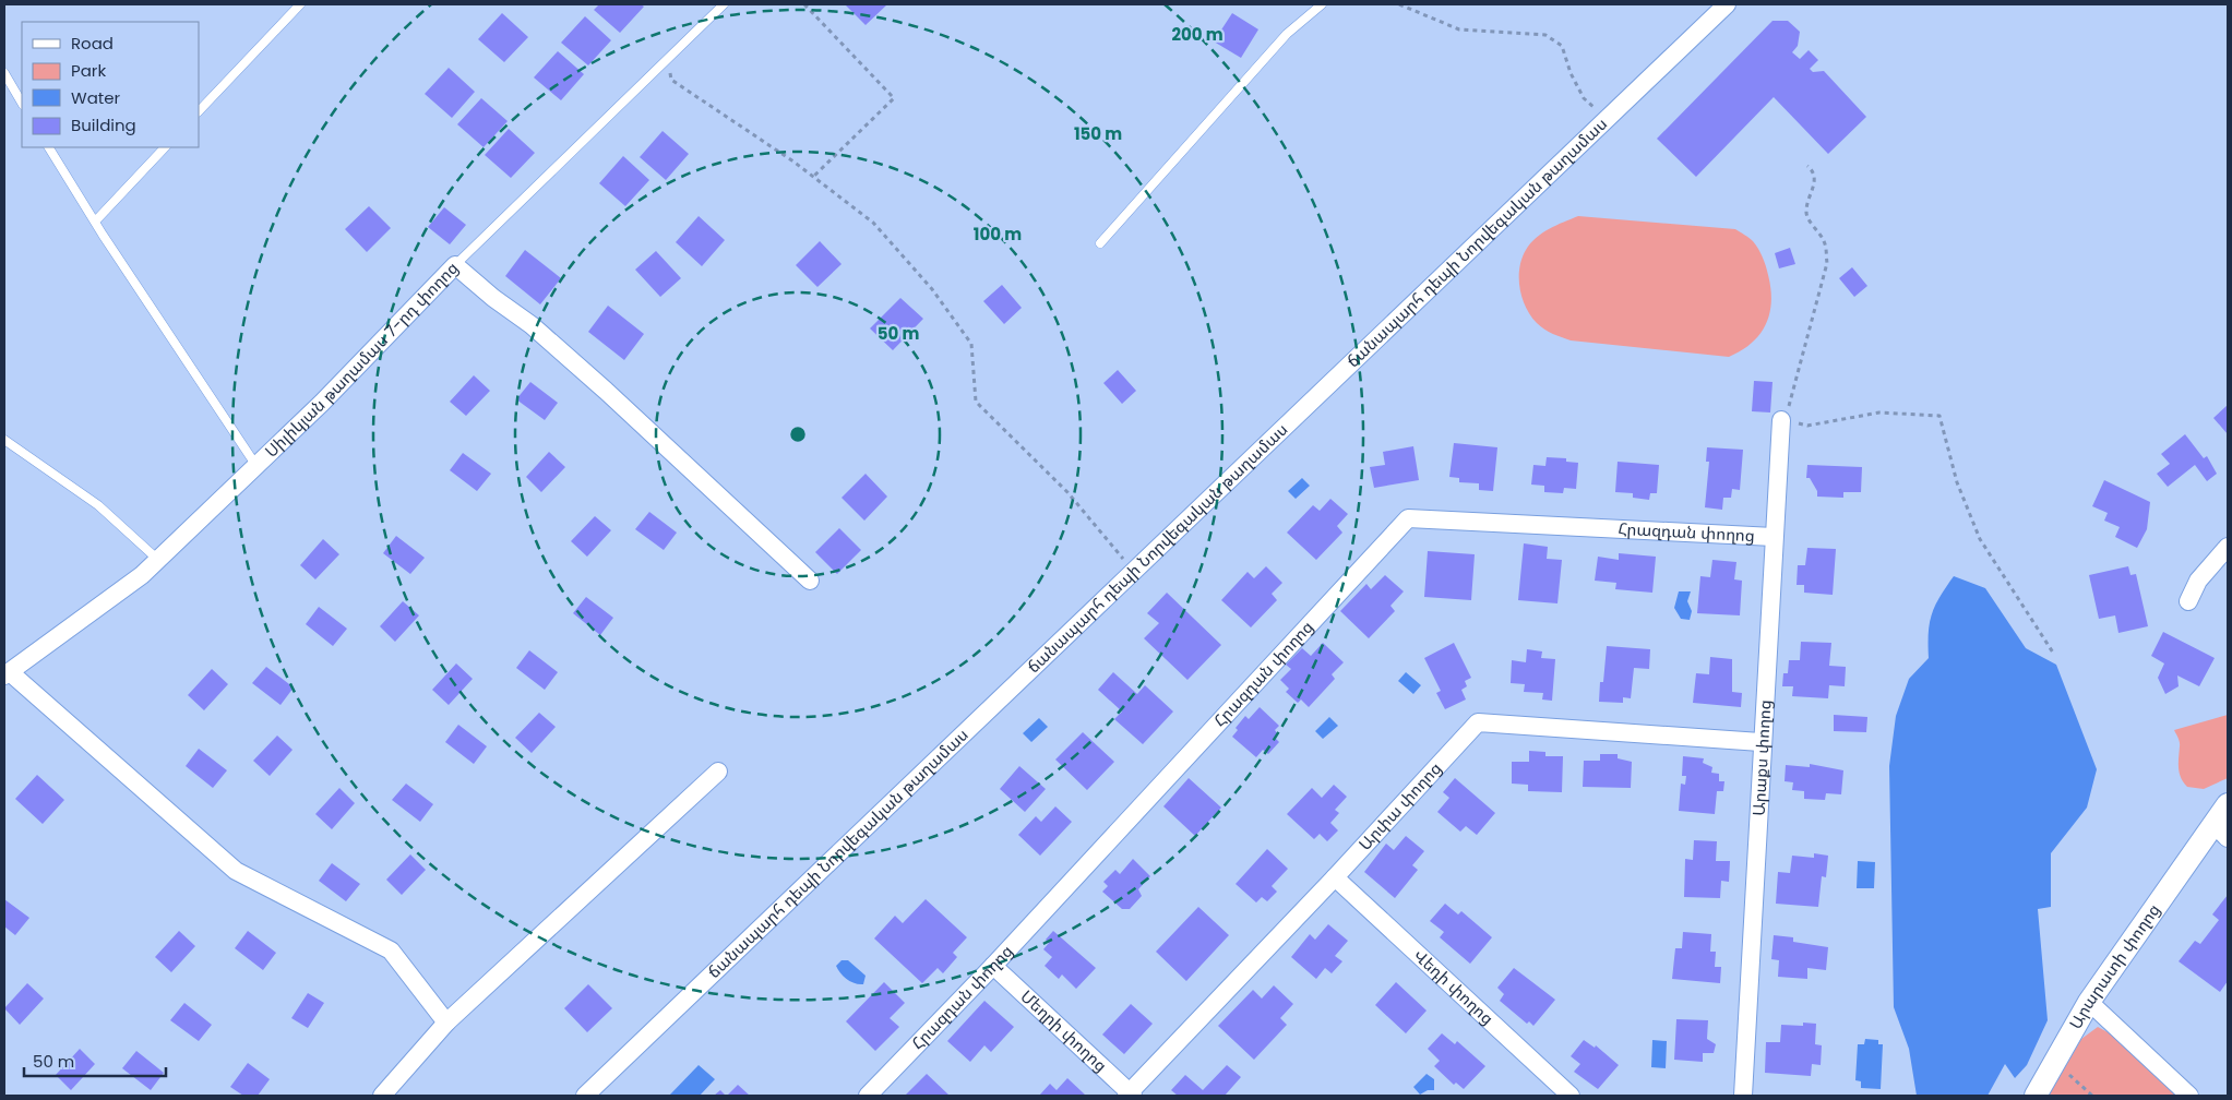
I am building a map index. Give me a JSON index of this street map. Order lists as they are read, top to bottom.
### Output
{
  "streets": {
    "street": [
      "ճանապարհ դեպի Նորվեգական թաղամաս",
      "Սիլիկյան թաղամաս 7-րդ փողոց",
      "Հրազդան փողոց",
      "Արաքս փողոց",
      "Արփա փողոց",
      "Արարատի փողոց",
      "Վեդի փողոց",
      "Մեղրի փողոց"
    ]
  },
  "crossings": [
    ["Հրազդան փողոց", "Արաքս փողոց"],
    ["Հրազդան փողոց", "Մեղրի փողոց"],
    ["Արաքս փողոց", "Արփա փողոց"],
    ["Արփա փողոց", "Վեդի փողոց"],
    ["Արփա փողոց", "Մեղրի փողոց"]
  ],
  "legend": [
    "Road",
    "Park",
    "Water",
    "Building"
  ],
  "scale_bar": "50 m",
  "rings": [
    "200 m",
    "150 m",
    "100 m",
    "50 m"
  ]
}
